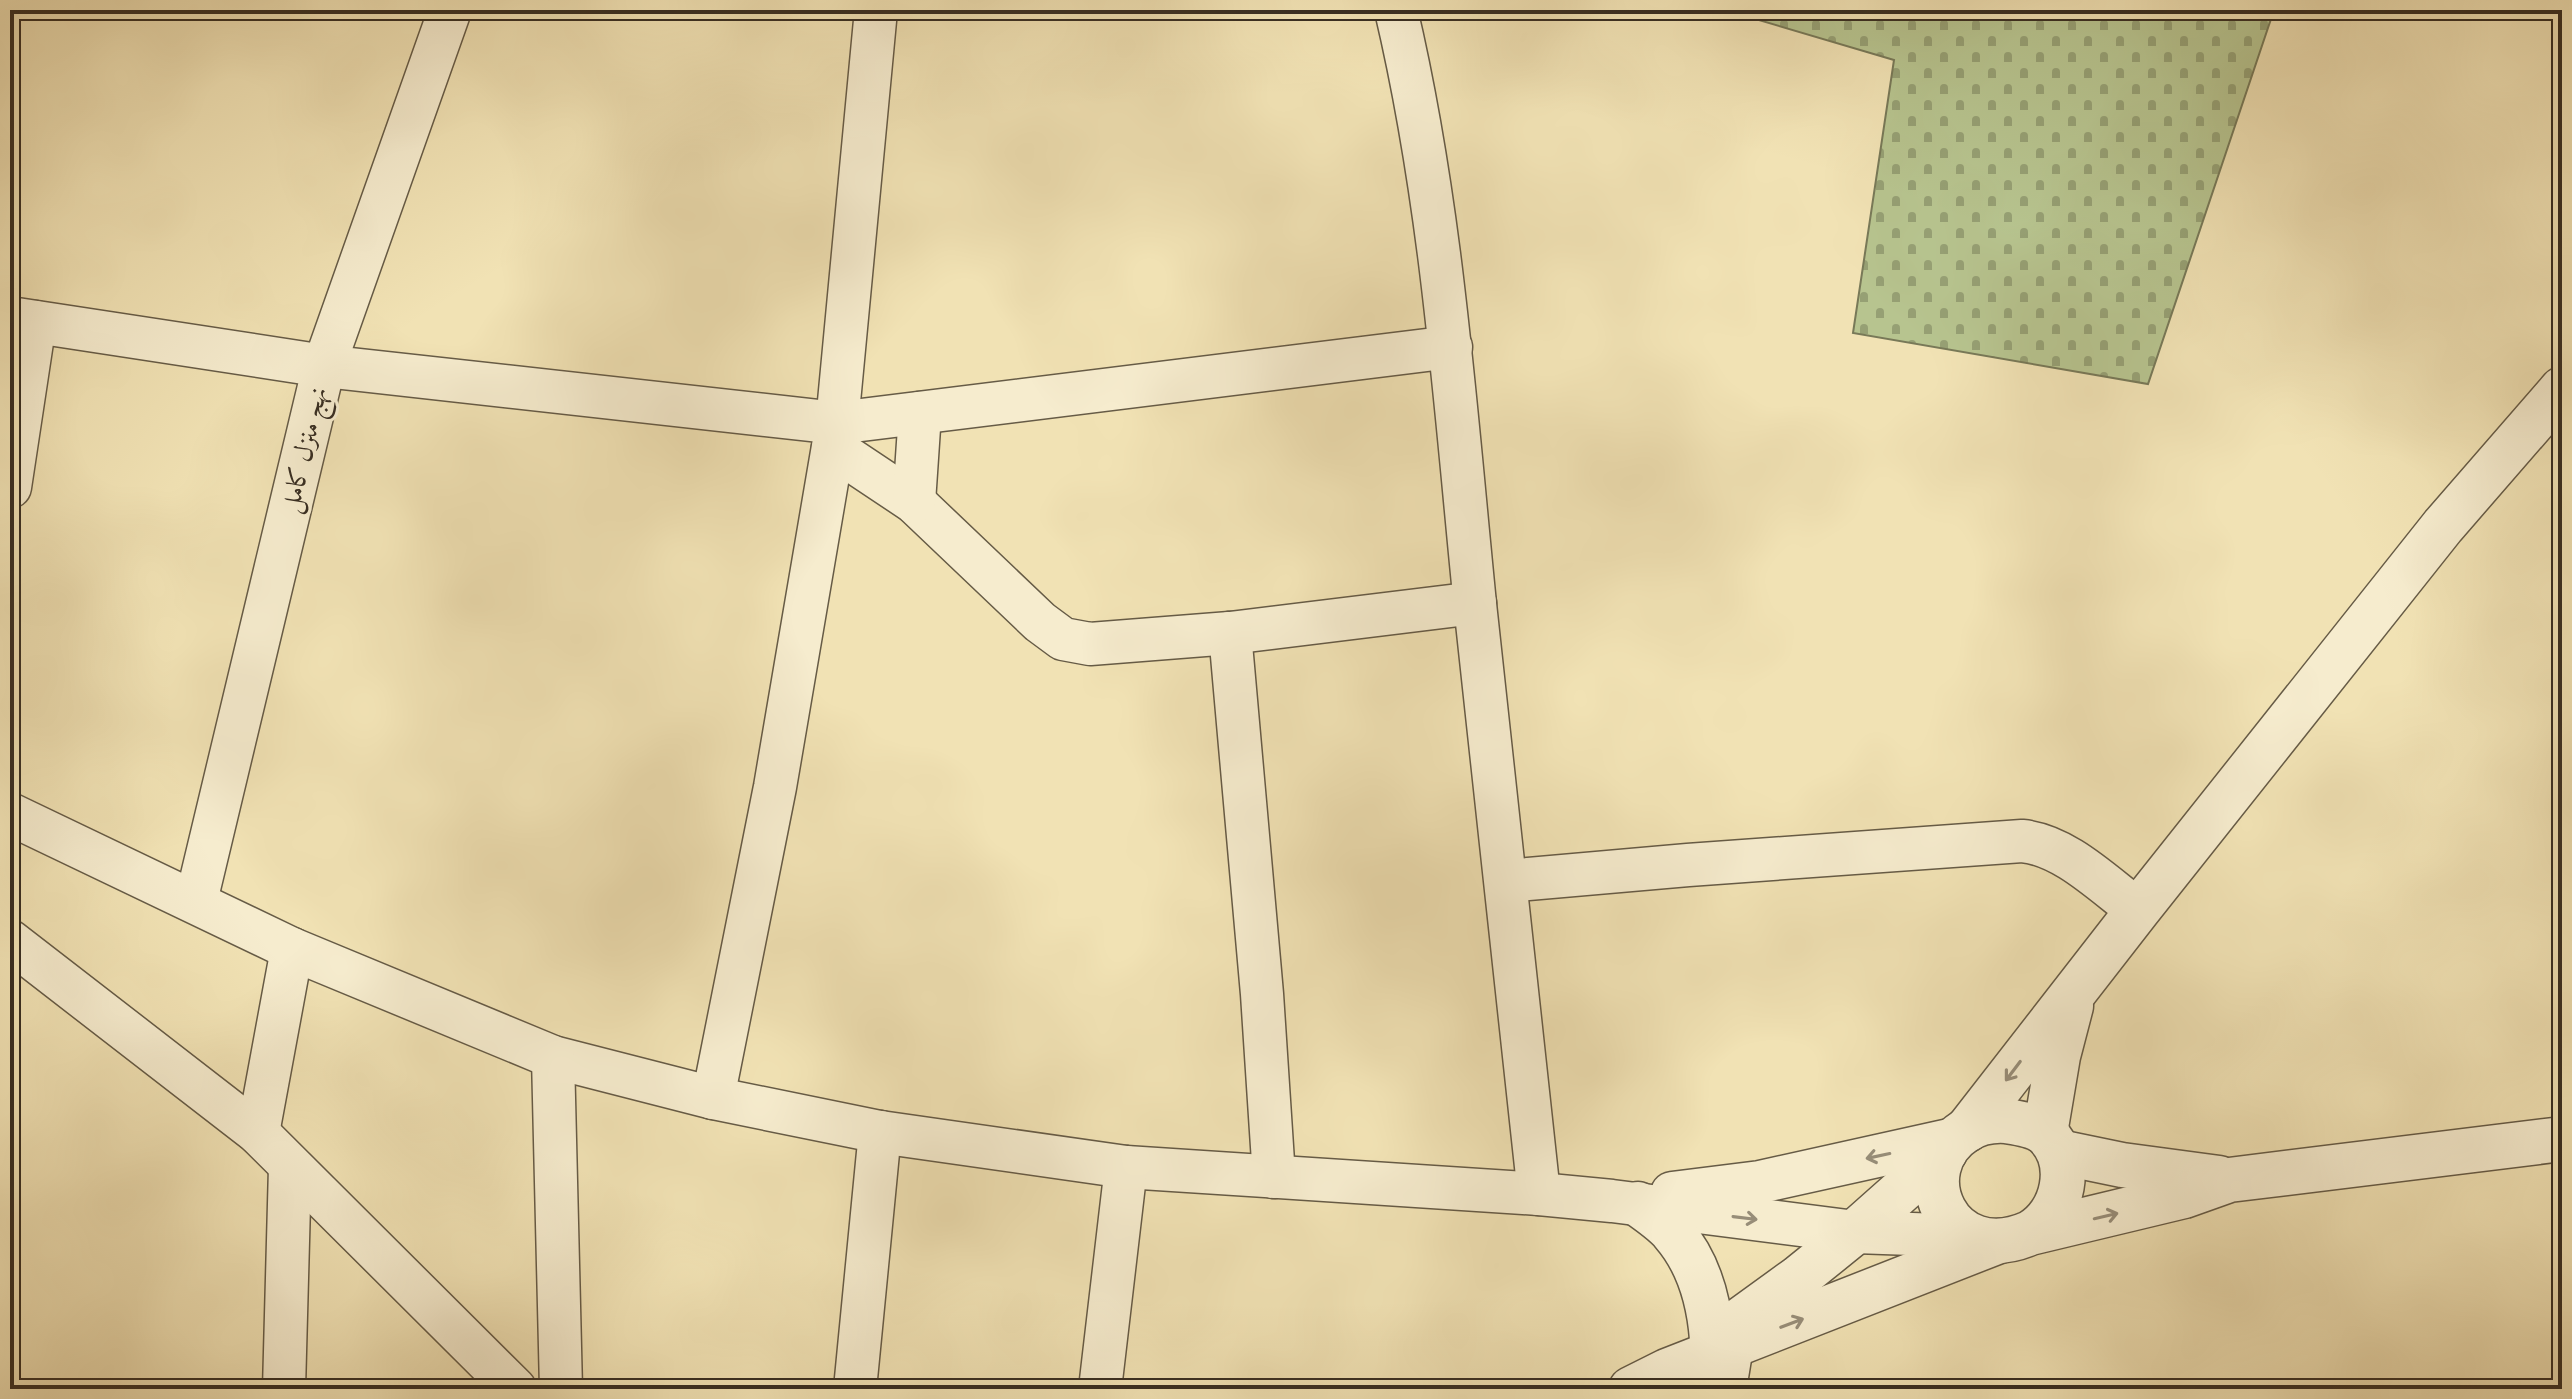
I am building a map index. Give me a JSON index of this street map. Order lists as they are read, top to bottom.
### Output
{
  "streets": {
    "street": ["نهج منزل كامل"]
  }
}
